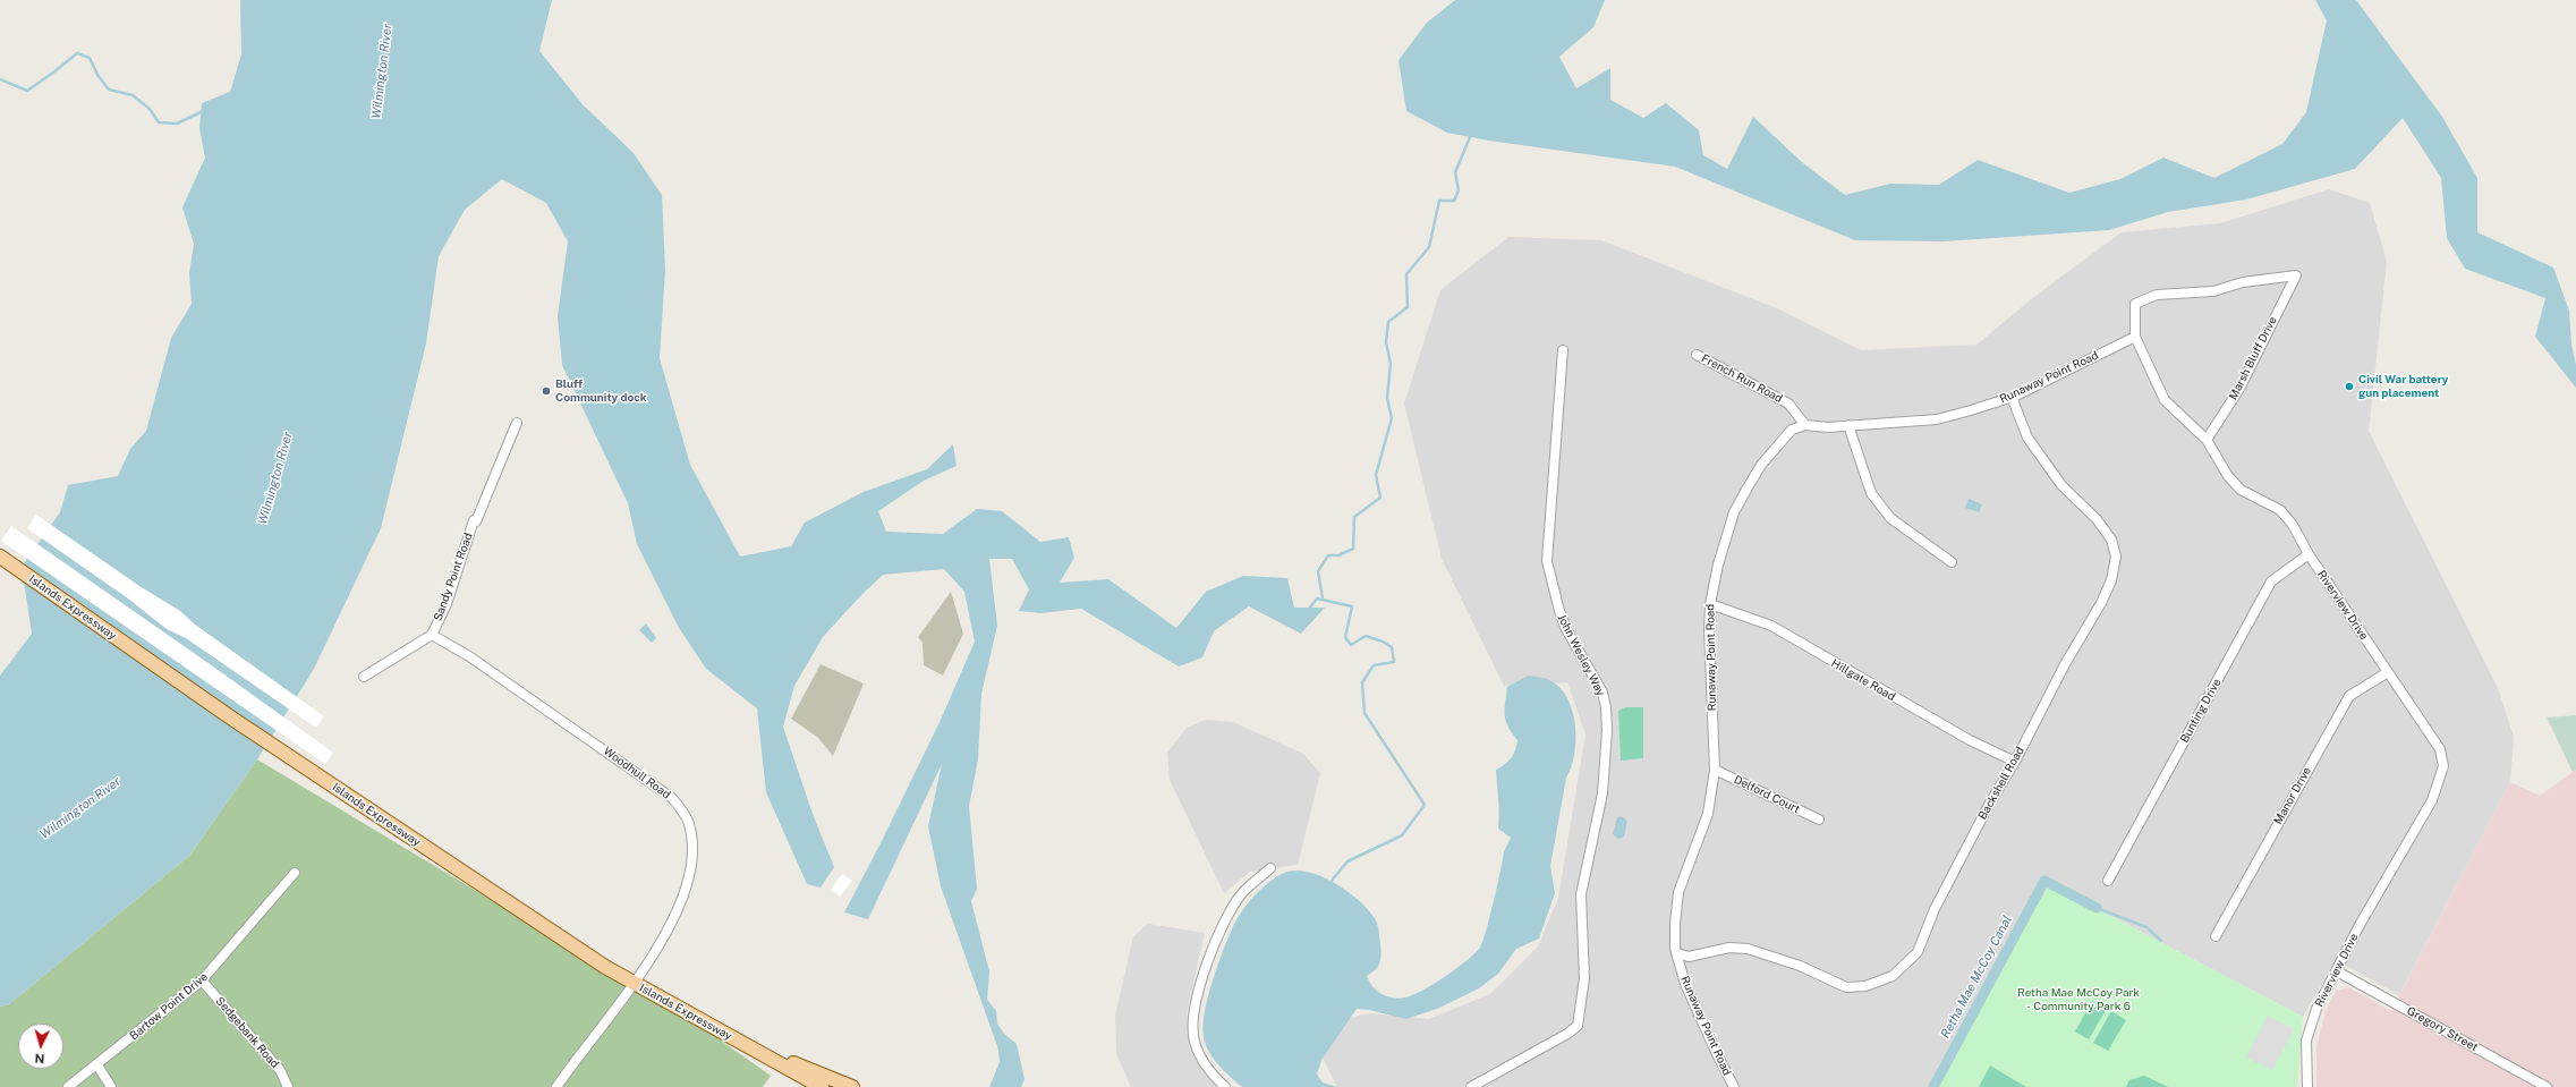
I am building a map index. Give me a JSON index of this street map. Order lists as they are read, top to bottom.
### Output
{
  "streets": {
    "main road": ["Islands Expressway"],
    "street": [
      "Marsh Bluff Drive",
      "Runaway Point Road",
      "French Run Road",
      "Sandy Point Road",
      "Riverview Drive",
      "John Wesley Way",
      "Hillgate Road",
      "Bunting Drive",
      "Woodhull Road",
      "Backshell Road",
      "Delford Court",
      "Manor Drive",
      "Bartow Point Drive",
      "Gregory Street",
      "Sedgebank Road"
    ]
  },
  "crossings": [
    ["Marsh Bluff Drive", "Riverview Drive"],
    ["Runaway Point Road", "French Run Road"],
    ["Runaway Point Road", "Riverview Drive"],
    ["Runaway Point Road", "Hillgate Road"],
    ["Runaway Point Road", "Backshell Road"],
    ["Runaway Point Road", "Delford Court"],
    ["Sandy Point Road", "Woodhull Road"],
    ["Riverview Drive", "Bunting Drive"],
    ["Riverview Drive", "Manor Drive"],
    ["Riverview Drive", "Gregory Street"],
    ["Islands Expressway", "Woodhull Road"],
    ["Hillgate Road", "Backshell Road"],
    ["Bartow Point Drive", "Sedgebank Road"]
  ],
  "water": ["Wilmington River", "Retha Mae McCoy Canal"],
  "parks": ["Retha Mae McCoy Park - Community Park 6"],
  "places": ["Civil War battery gun placement", "Bluff Community dock"],
  "north": "bottom"
}
